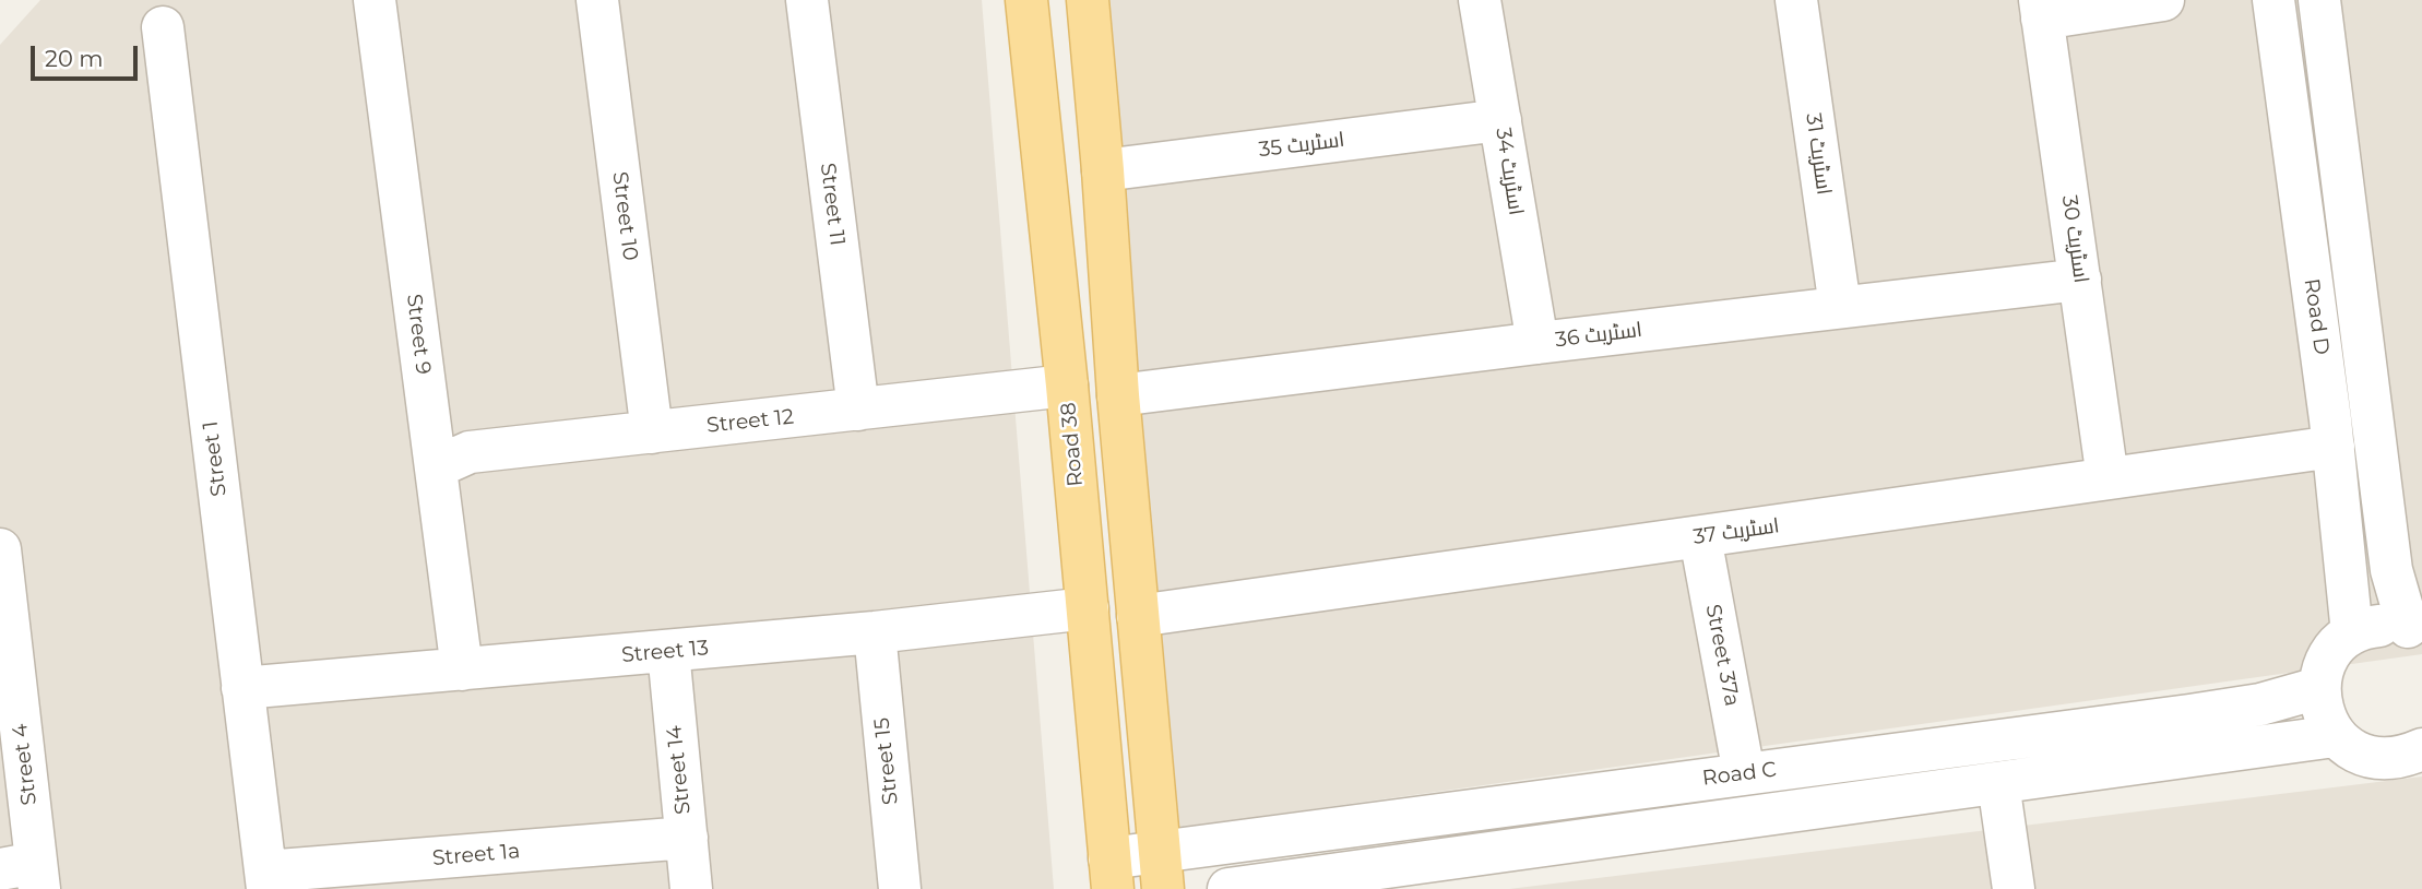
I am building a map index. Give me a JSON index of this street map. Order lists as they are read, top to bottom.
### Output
{
  "streets": {
    "main road": ["Road 38"],
    "street": [
      "اسٹریٹ 35",
      "اسٹریٹ 31",
      "اسٹریٹ 34",
      "Street 11",
      "Street 10",
      "اسٹریٹ 30",
      "Road D",
      "Street 9",
      "اسٹریٹ 36",
      "Street 12",
      "Street 1",
      "اسٹریٹ 37",
      "Street 13",
      "Street 37a",
      "Street 15",
      "Street 4",
      "Street 14",
      "Road C",
      "Street 1a"
    ]
  },
  "crossings": [
    ["اسٹریٹ 35", "اسٹریٹ 34"],
    ["اسٹریٹ 31", "اسٹریٹ 36"],
    ["اسٹریٹ 34", "اسٹریٹ 36"],
    ["Street 11", "Street 12"],
    ["Street 10", "Street 12"],
    ["اسٹریٹ 30", "اسٹریٹ 36"],
    ["اسٹریٹ 30", "اسٹریٹ 37"],
    ["Road D", "اسٹریٹ 37"],
    ["Street 9", "Street 12"],
    ["Street 9", "Street 13"],
    ["Street 12", "Road 38"],
    ["Road 38", "Street 13"],
    ["Road 38", "Road C"],
    ["Street 1", "Street 13"],
    ["Street 1", "Street 1a"],
    ["اسٹریٹ 37", "Street 37a"],
    ["Street 13", "Street 15"],
    ["Street 13", "Street 14"],
    ["Street 37a", "Road C"],
    ["Street 14", "Street 1a"]
  ],
  "scale_bar": "20 m"
}
